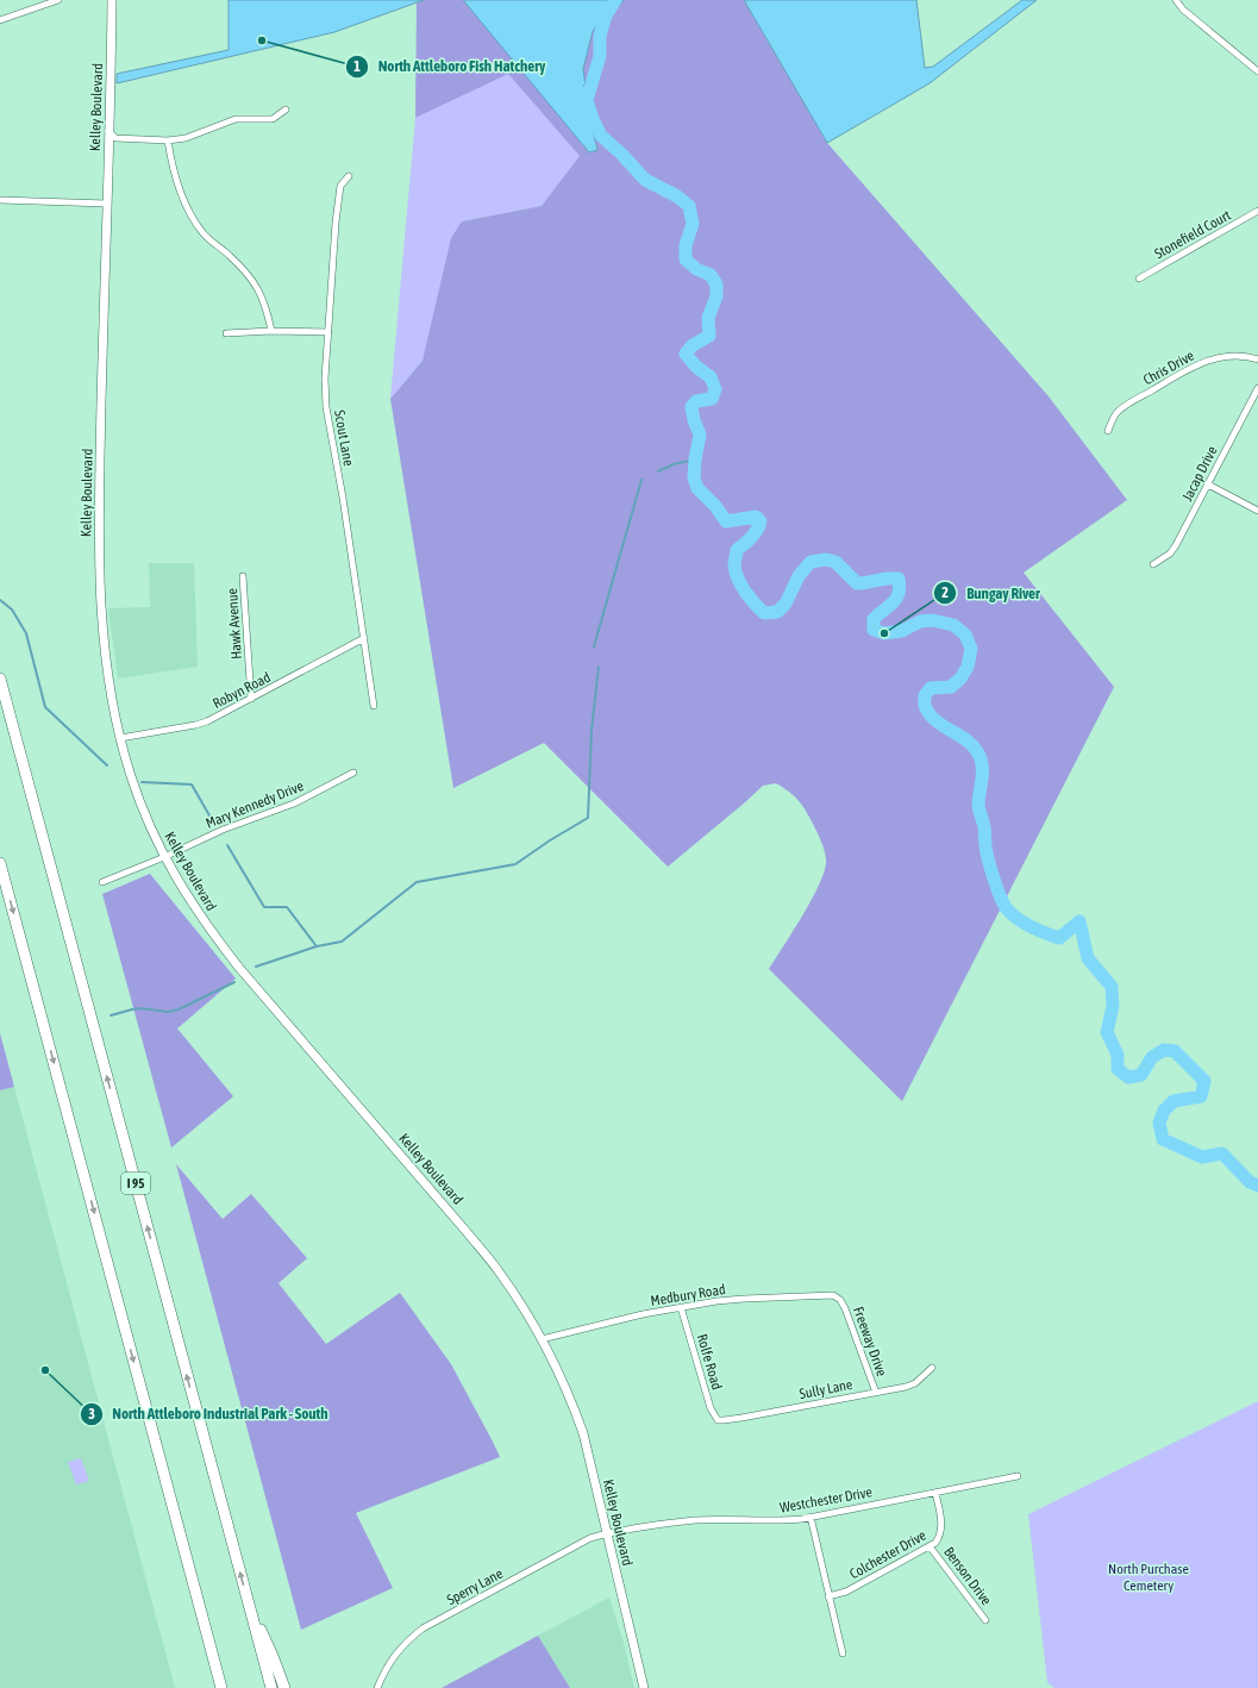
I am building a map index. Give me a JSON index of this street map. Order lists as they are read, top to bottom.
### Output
{
  "streets": {
    "highway": ["I 95"],
    "main road": ["Kelley Boulevard"],
    "street": [
      "Stonefield Court",
      "Chris Drive",
      "Scout Lane",
      "Jacap Drive",
      "Hawk Avenue",
      "Robyn Road",
      "Mary Kennedy Drive",
      "Medbury Road",
      "Freeway Drive",
      "Rolfe Road",
      "Sully Lane",
      "Westchester Drive",
      "Colchester Drive",
      "Benson Drive",
      "Sperry Lane"
    ]
  },
  "crossings": [
    ["Kelley Boulevard", "Robyn Road"],
    ["Kelley Boulevard", "Mary Kennedy Drive"],
    ["Kelley Boulevard", "Medbury Road"],
    ["Kelley Boulevard", "Westchester Drive"],
    ["Kelley Boulevard", "Sperry Lane"],
    ["Scout Lane", "Robyn Road"],
    ["Hawk Avenue", "Robyn Road"],
    ["Medbury Road", "Freeway Drive"],
    ["Medbury Road", "Rolfe Road"],
    ["Freeway Drive", "Sully Lane"],
    ["Rolfe Road", "Sully Lane"],
    ["Westchester Drive", "Colchester Drive"],
    ["Westchester Drive", "Sperry Lane"],
    ["Colchester Drive", "Benson Drive"]
  ],
  "parks": ["North Purchase Cemetery"],
  "places": ["North Attleboro Fish Hatchery", "Bungay River", "North Attleboro Industrial Park - South"]
}
